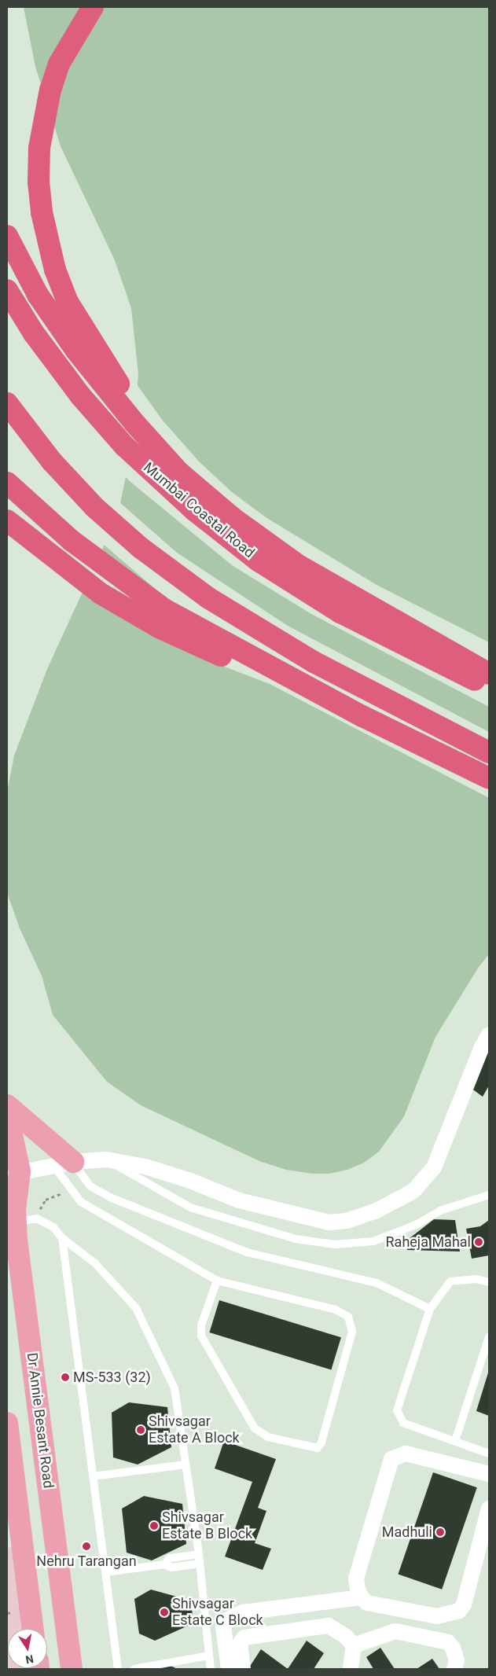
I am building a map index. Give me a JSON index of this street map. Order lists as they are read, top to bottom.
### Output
{
  "streets": {
    "highway": ["Mumbai Coastal Road"],
    "main road": ["Dr Annie Besant Road"]
  },
  "places": [
    "Raheja Mahal",
    "MS-533 (32)",
    "Shivsagar Estate A Block",
    "Shivsagar Estate B Block",
    "Madhuli",
    "Nehru Tarangan",
    "Shivsagar Estate C Block"
  ],
  "north": "bottom"
}
